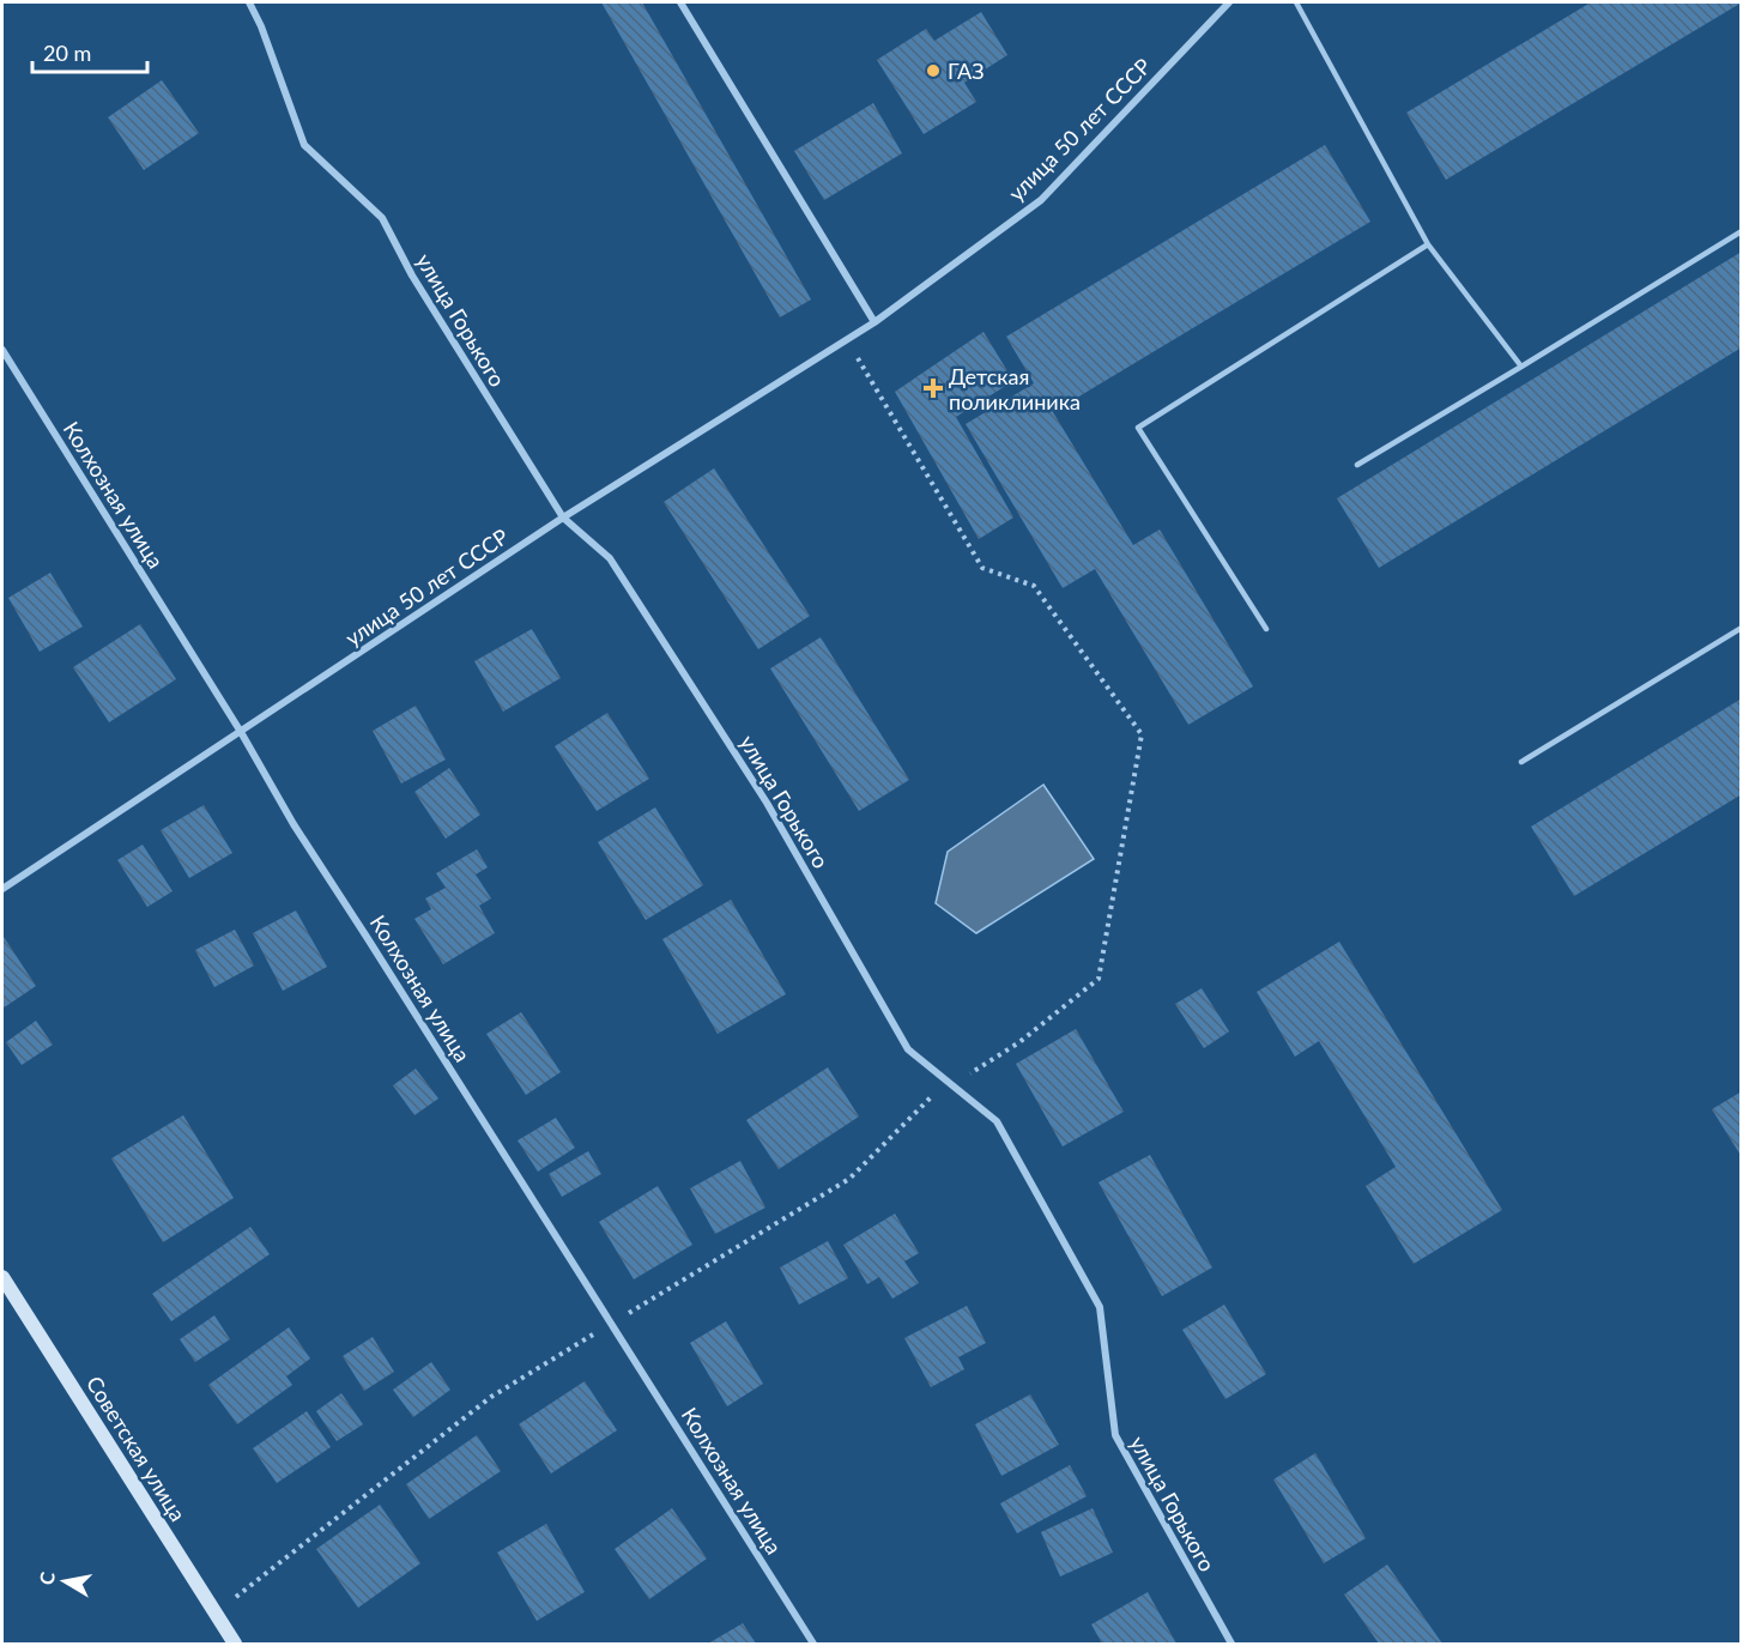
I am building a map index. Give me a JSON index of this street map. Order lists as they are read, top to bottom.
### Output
{
  "streets": {
    "main road": ["Советская улица"],
    "street": ["улица 50 лет СССР", "улица Горького", "Колхозная улица"]
  },
  "crossings": [
    ["улица 50 лет СССР", "улица Горького"],
    ["улица 50 лет СССР", "Колхозная улица"]
  ],
  "places": {
    "other": ["ГАЗ"],
    "health": ["Детская поликлиника"]
  },
  "scale_bar": "20 m",
  "north": "left"
}
